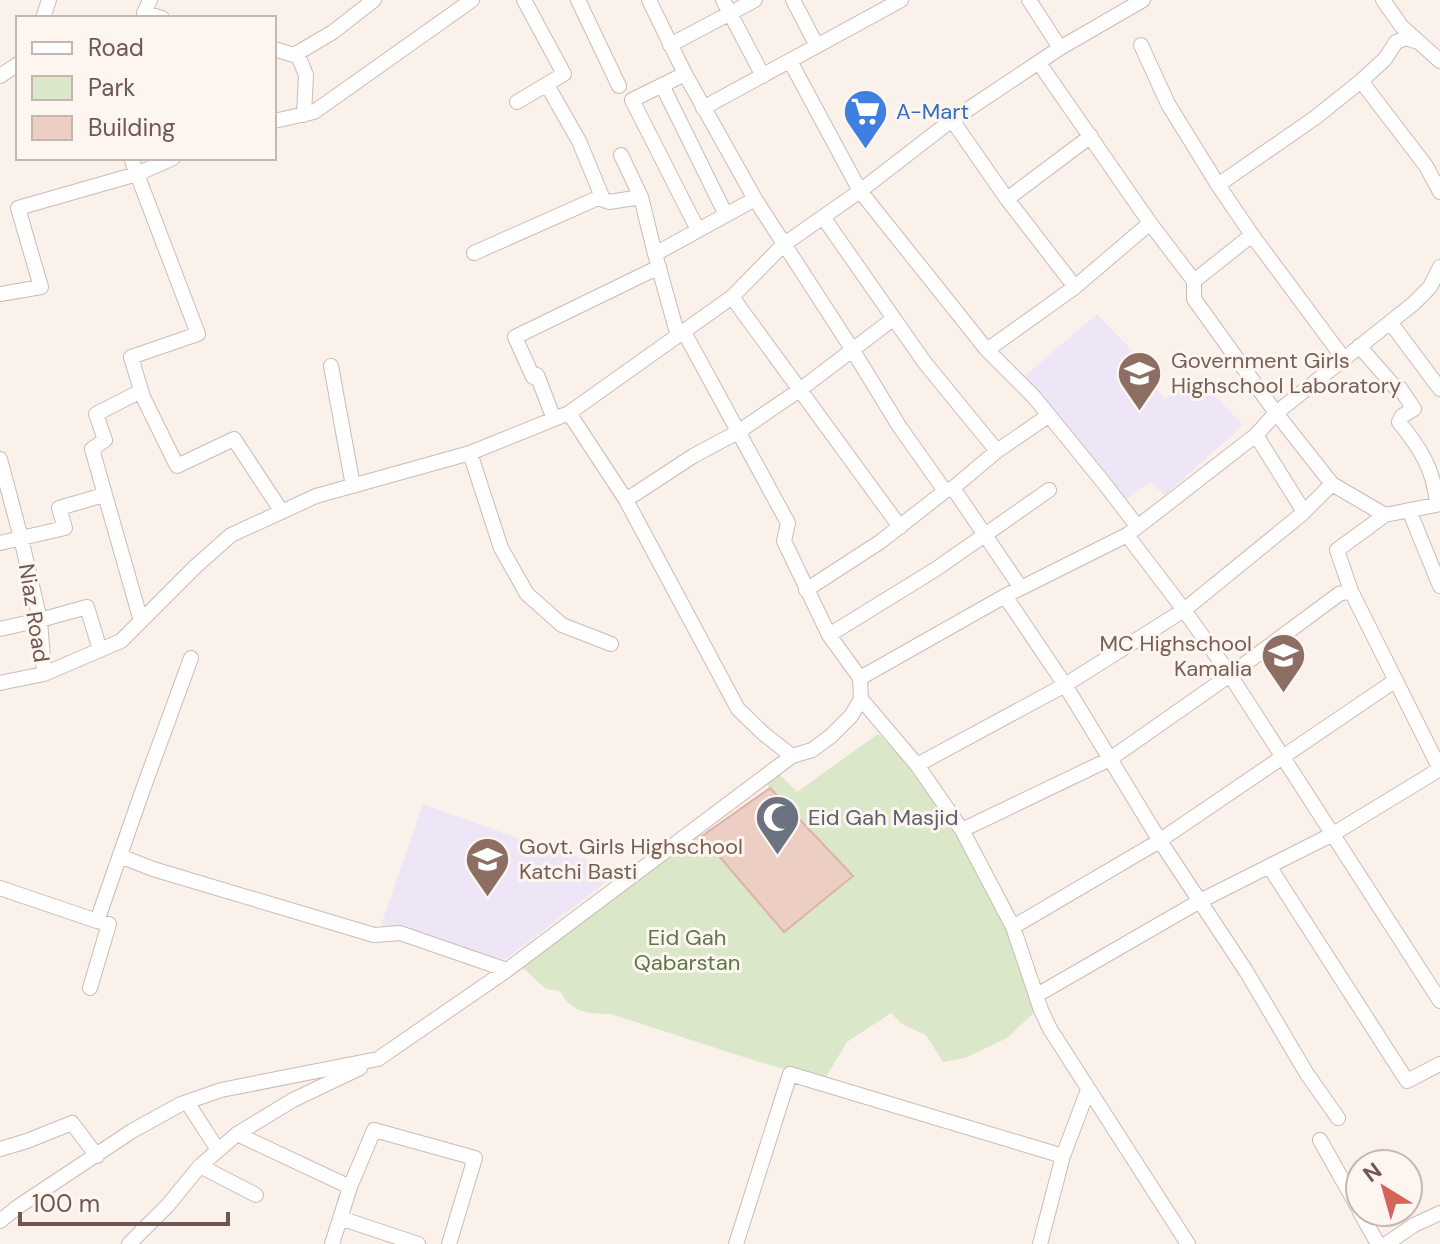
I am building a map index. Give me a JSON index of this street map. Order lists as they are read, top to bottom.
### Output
{
  "streets": {
    "street": ["Niaz Road"]
  },
  "parks": ["Eid Gah Qabarstan"],
  "places": {
    "supermarket": ["A-Mart"],
    "school or university": ["Government Girls Highschool Laboratory", "MC Highschool Kamalia", "Govt. Girls Highschool Katchi Basti"],
    "mosque": ["Eid Gah Masjid"]
  },
  "legend": ["Road", "Park", "Building"],
  "scale_bar": "100 m",
  "north": "top left"
}
